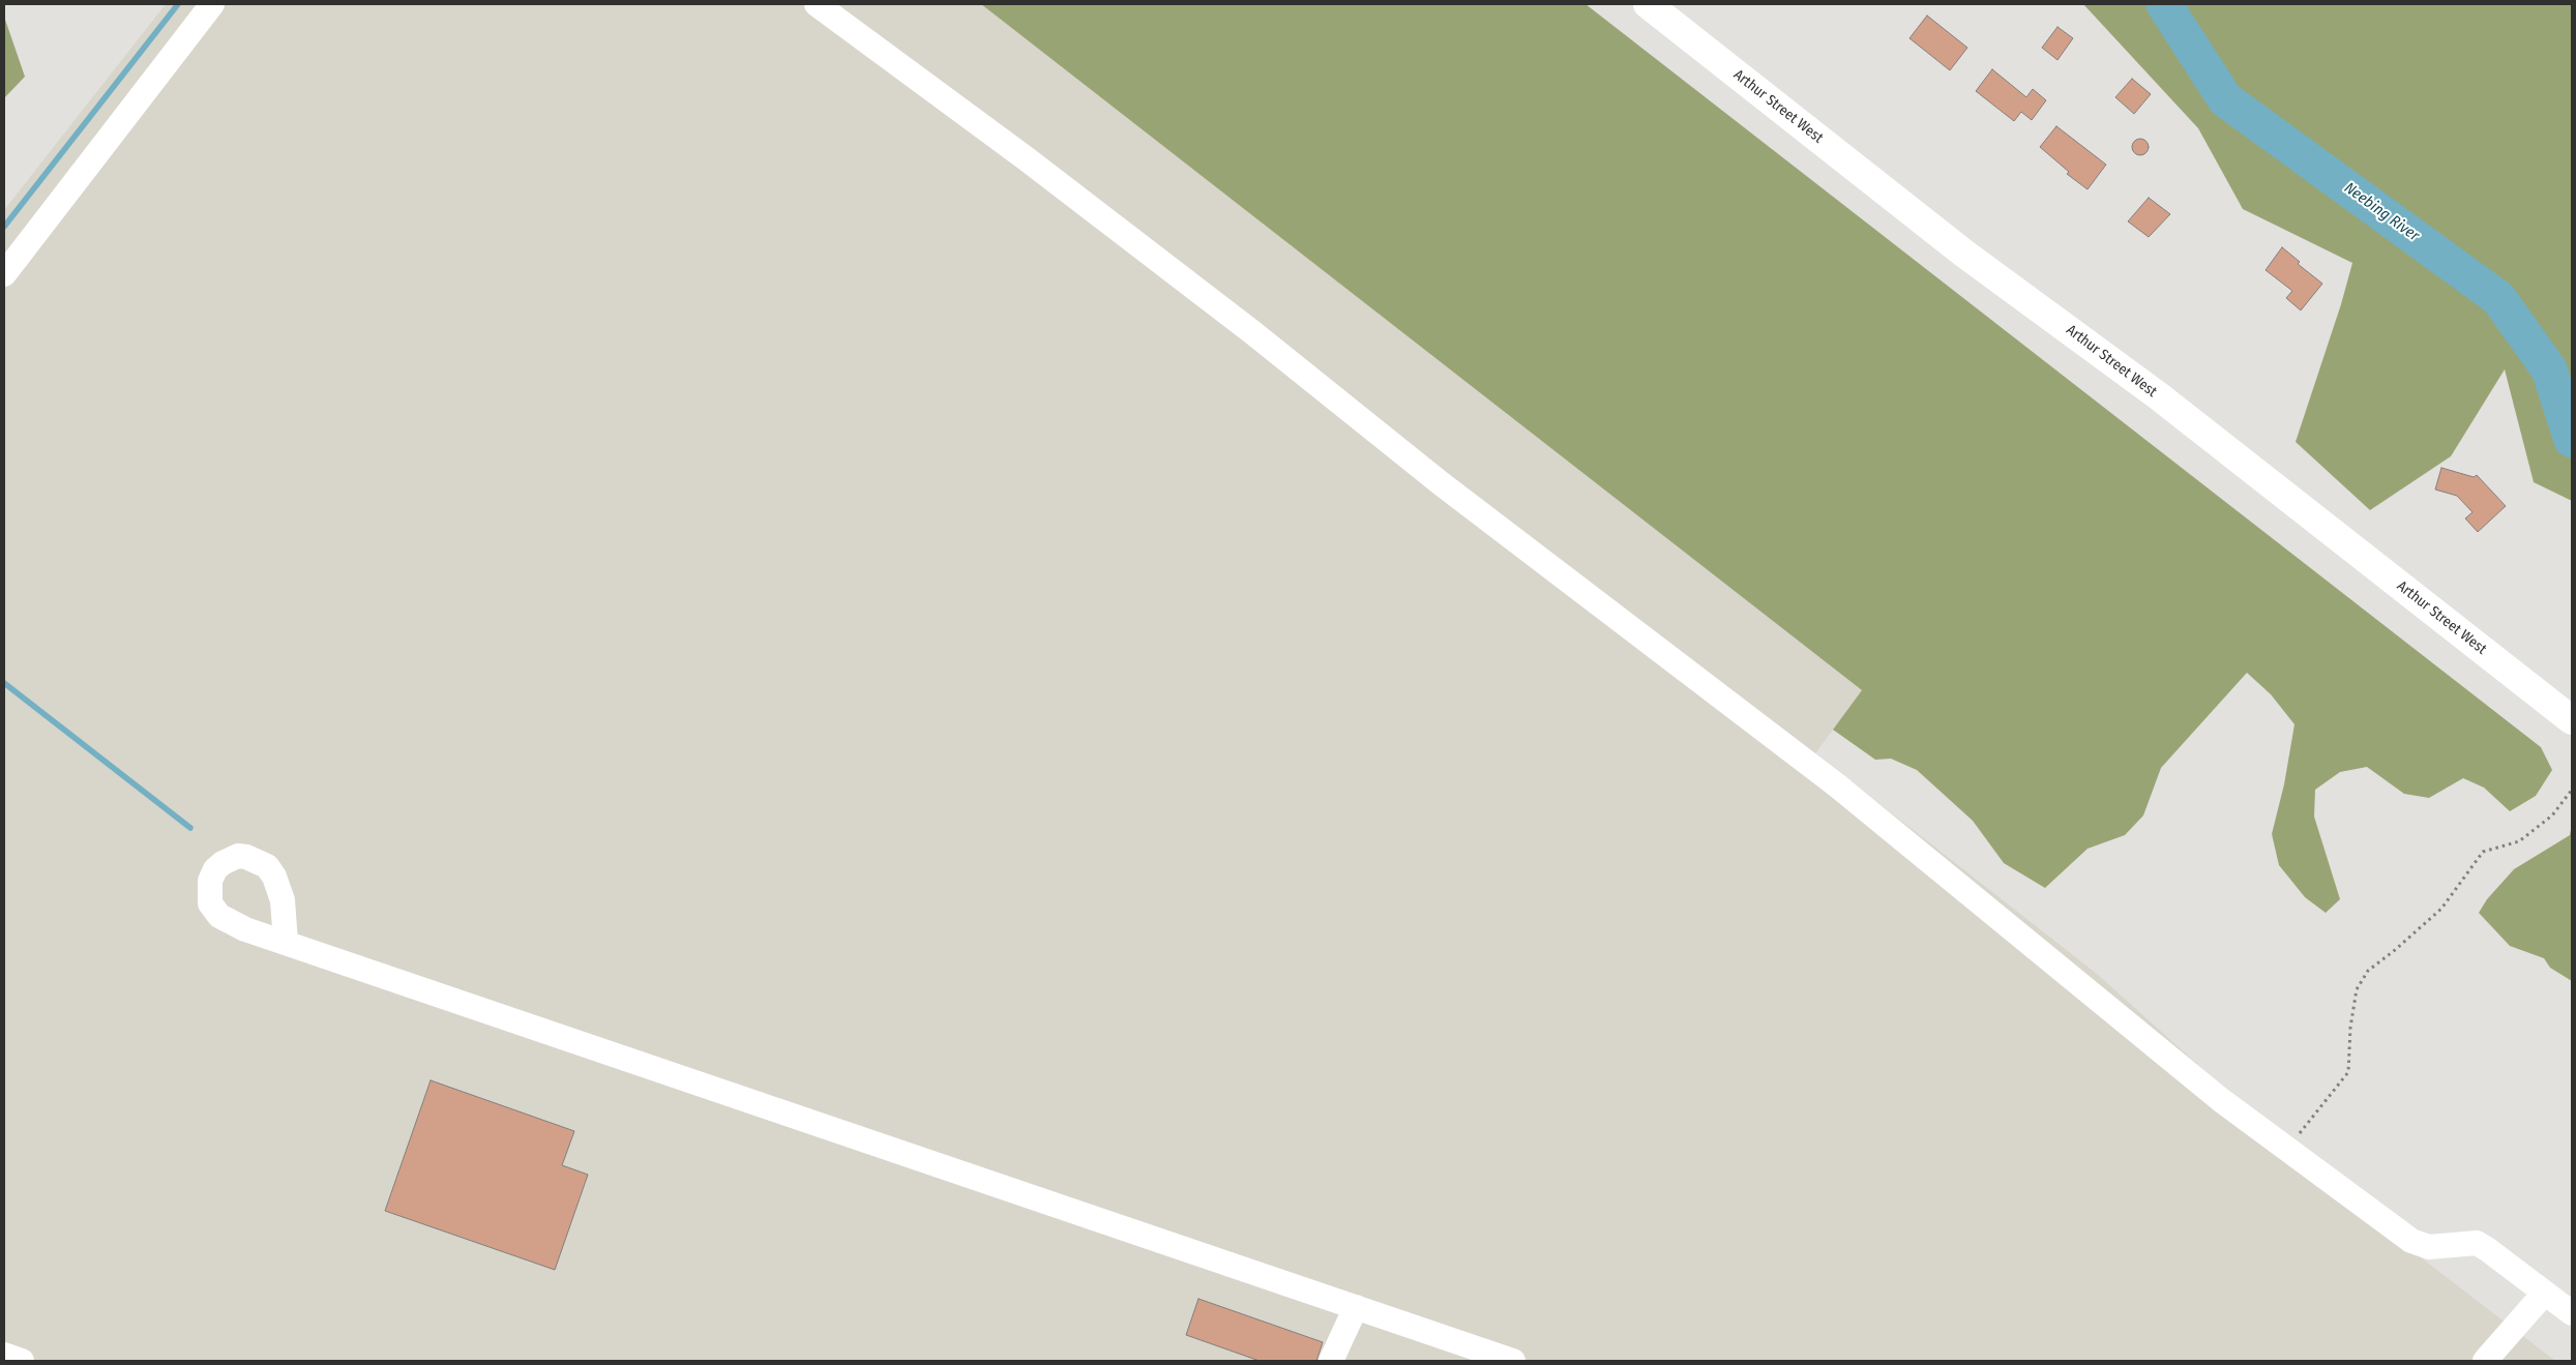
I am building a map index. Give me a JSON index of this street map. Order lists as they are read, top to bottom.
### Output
{
  "streets": {
    "main road": ["Arthur Street West"]
  },
  "water": ["Neebing River"]
}
